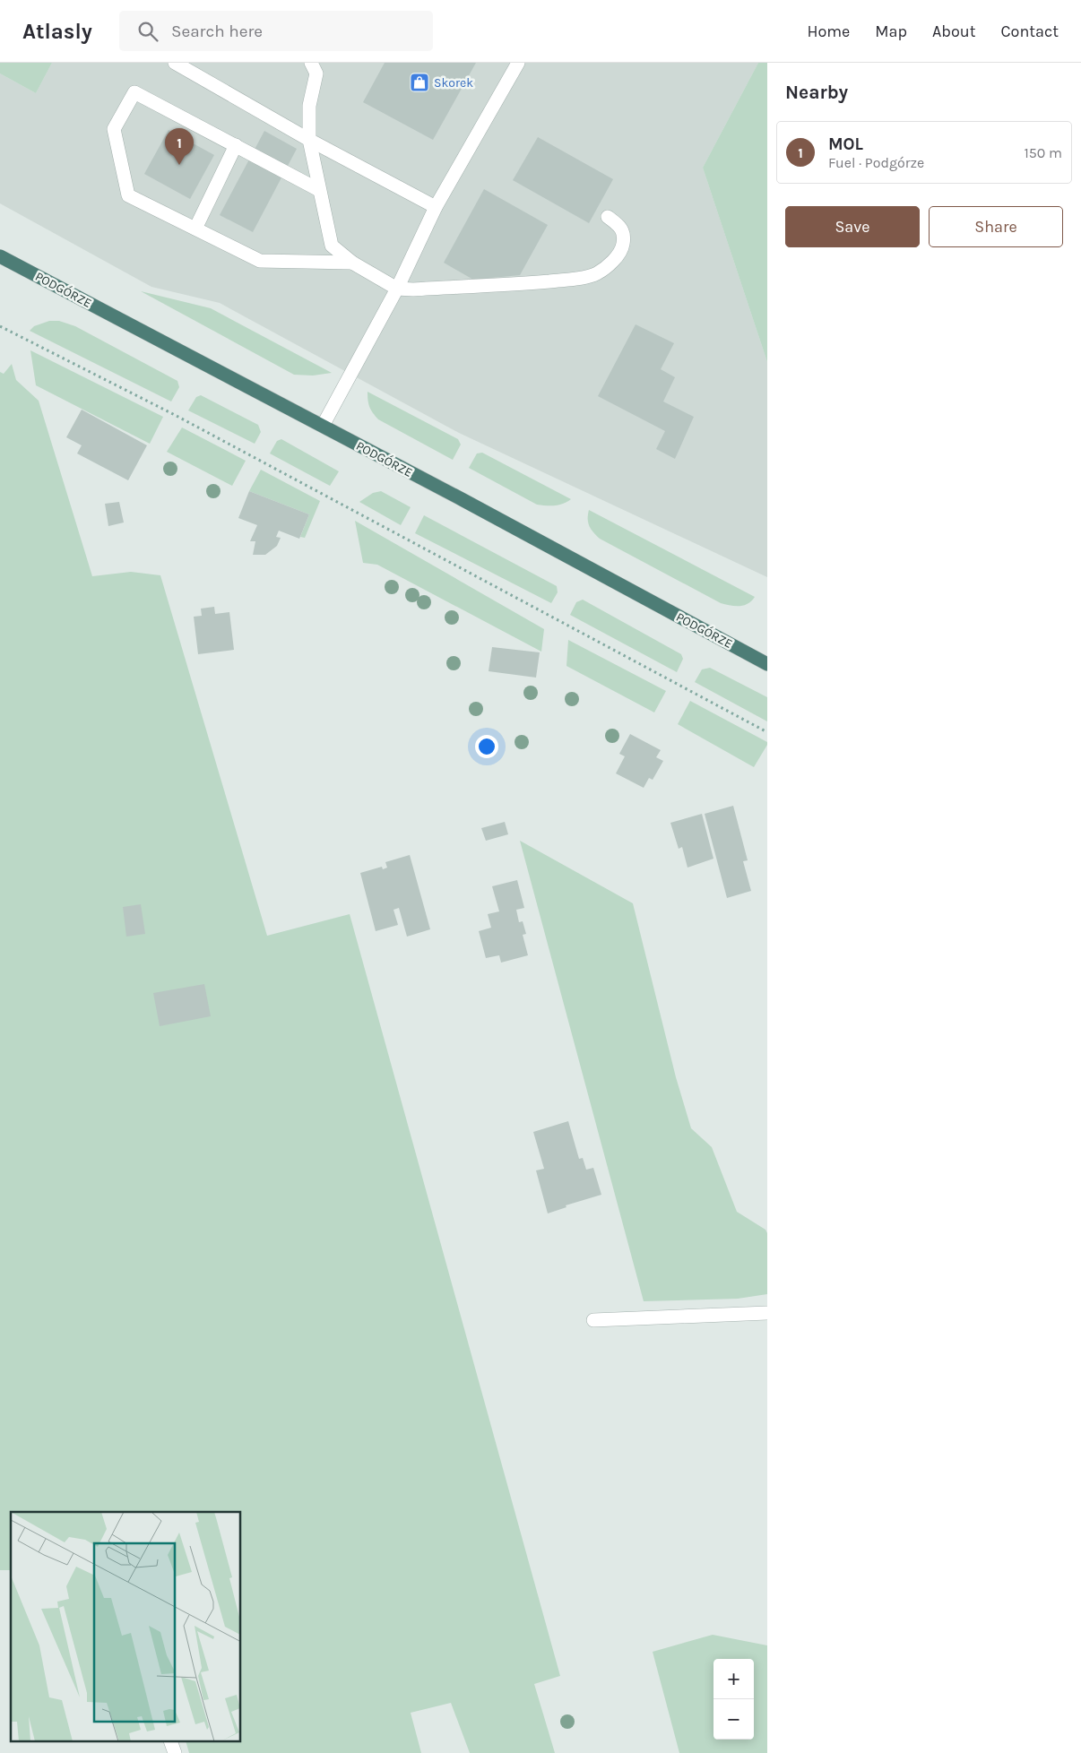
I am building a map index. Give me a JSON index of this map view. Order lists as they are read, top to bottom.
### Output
{
  "streets": {
    "highway": ["PODGÓRZE"]
  },
  "places": {
    "shop": ["Skorek"]
  },
  "page": {
    "header": "Atlasly",
    "search": "Search here",
    "nav": [
      "Home",
      "Map",
      "About",
      "Contact"
    ],
    "heading": "Nearby",
    "list": [
      {
        "mark": "1",
        "name": "MOL",
        "note": "Fuel · Podgórze",
        "value": "150 m"
      }
    ],
    "pins": "1",
    "buttons": ["Save", "Share"],
    "map_buttons": ["+", "−"]
  }
}
